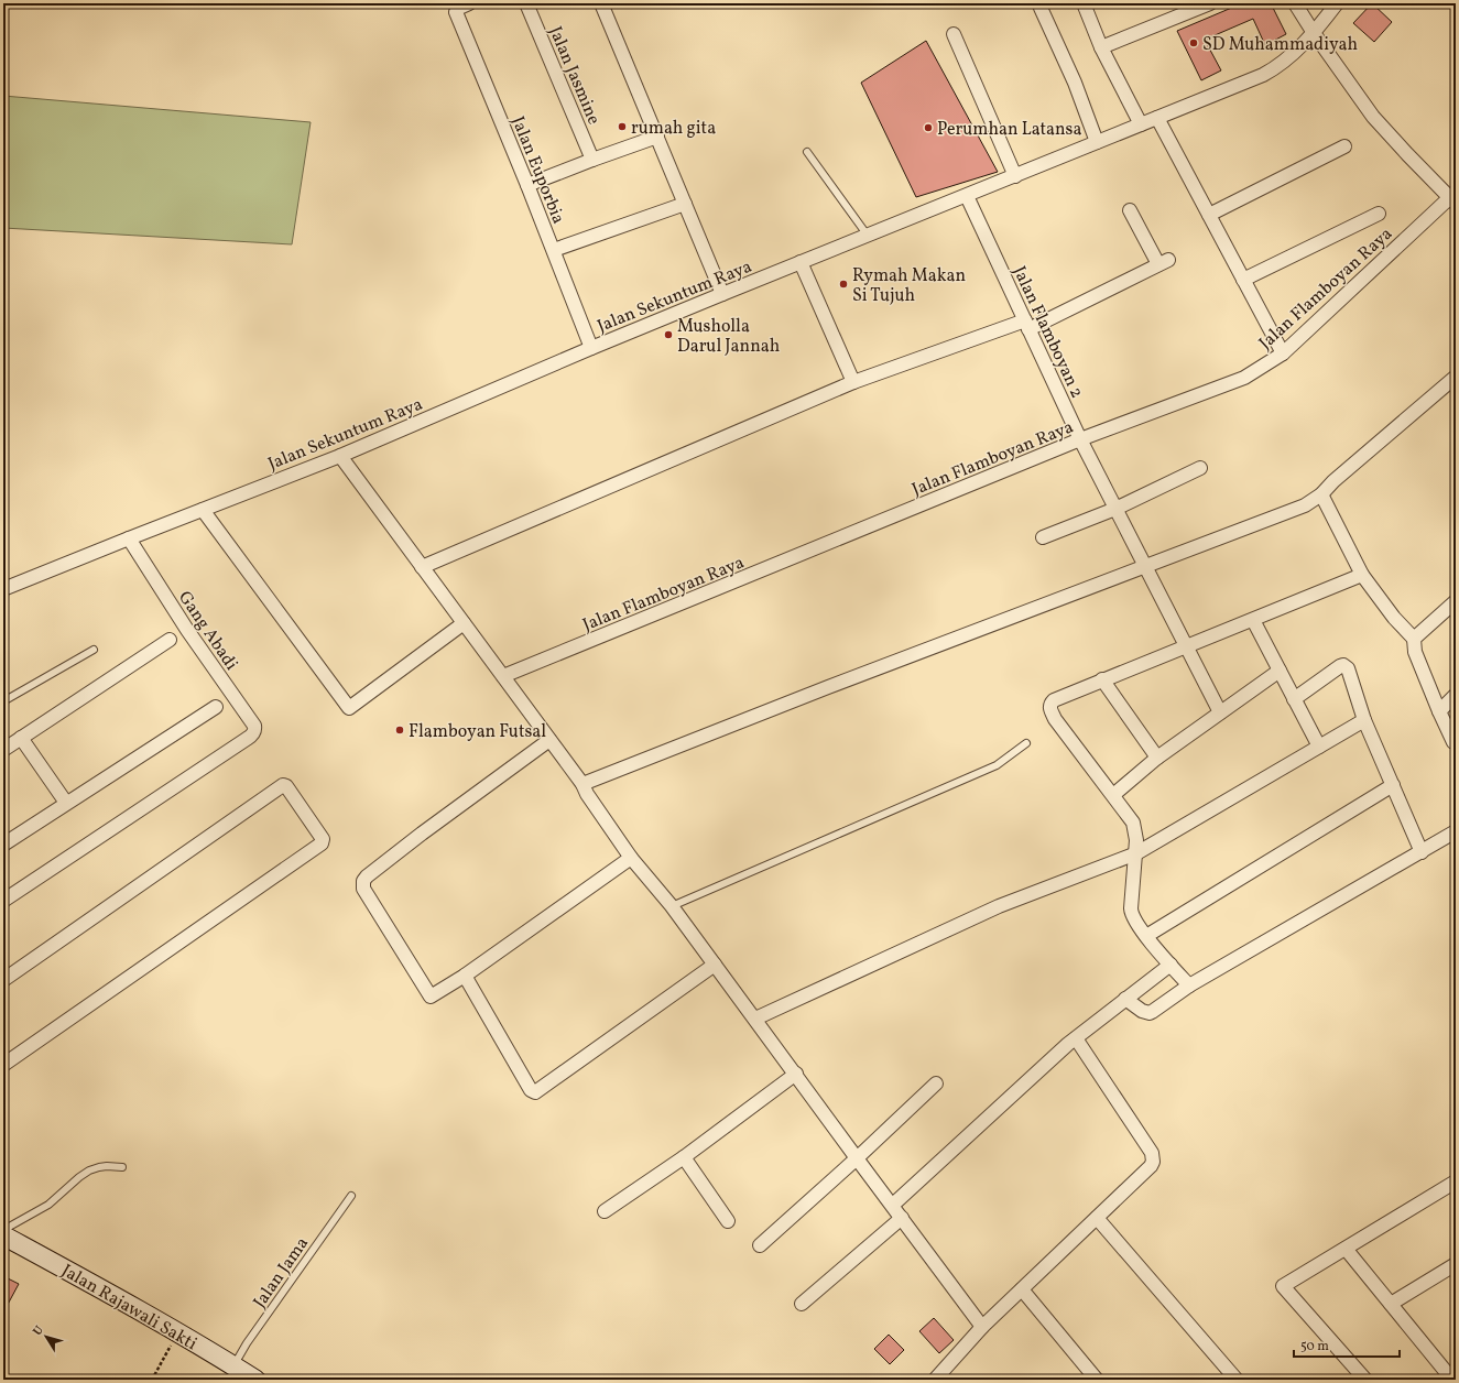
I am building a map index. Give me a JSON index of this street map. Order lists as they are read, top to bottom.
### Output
{
  "streets": {
    "main road": ["Jalan Rajawali Sakti"],
    "street": [
      "Jalan Jasmine",
      "Jalan Euporbia",
      "Jalan Flamboyan Raya",
      "Jalan Sekuntum Raya",
      "Jalan Flamboyan 2",
      "Gang Abadi"
    ],
    "lane": ["Jalan Jama"]
  },
  "crossings": [
    ["Jalan Euporbia", "Jalan Sekuntum Raya"],
    ["Jalan Flamboyan Raya", "Jalan Flamboyan 2"],
    ["Jalan Sekuntum Raya", "Jalan Flamboyan 2"],
    ["Jalan Sekuntum Raya", "Gang Abadi"],
    ["Jalan Jama", "Jalan Rajawali Sakti"]
  ],
  "places": [
    "SD Muhammadiyah",
    "rumah gita",
    "Perumhan Latansa",
    "Rymah Makan Si Tujuh",
    "Musholla Darul Jannah",
    "Flamboyan Futsal"
  ],
  "scale_bar": "50 m",
  "north": "top left"
}
